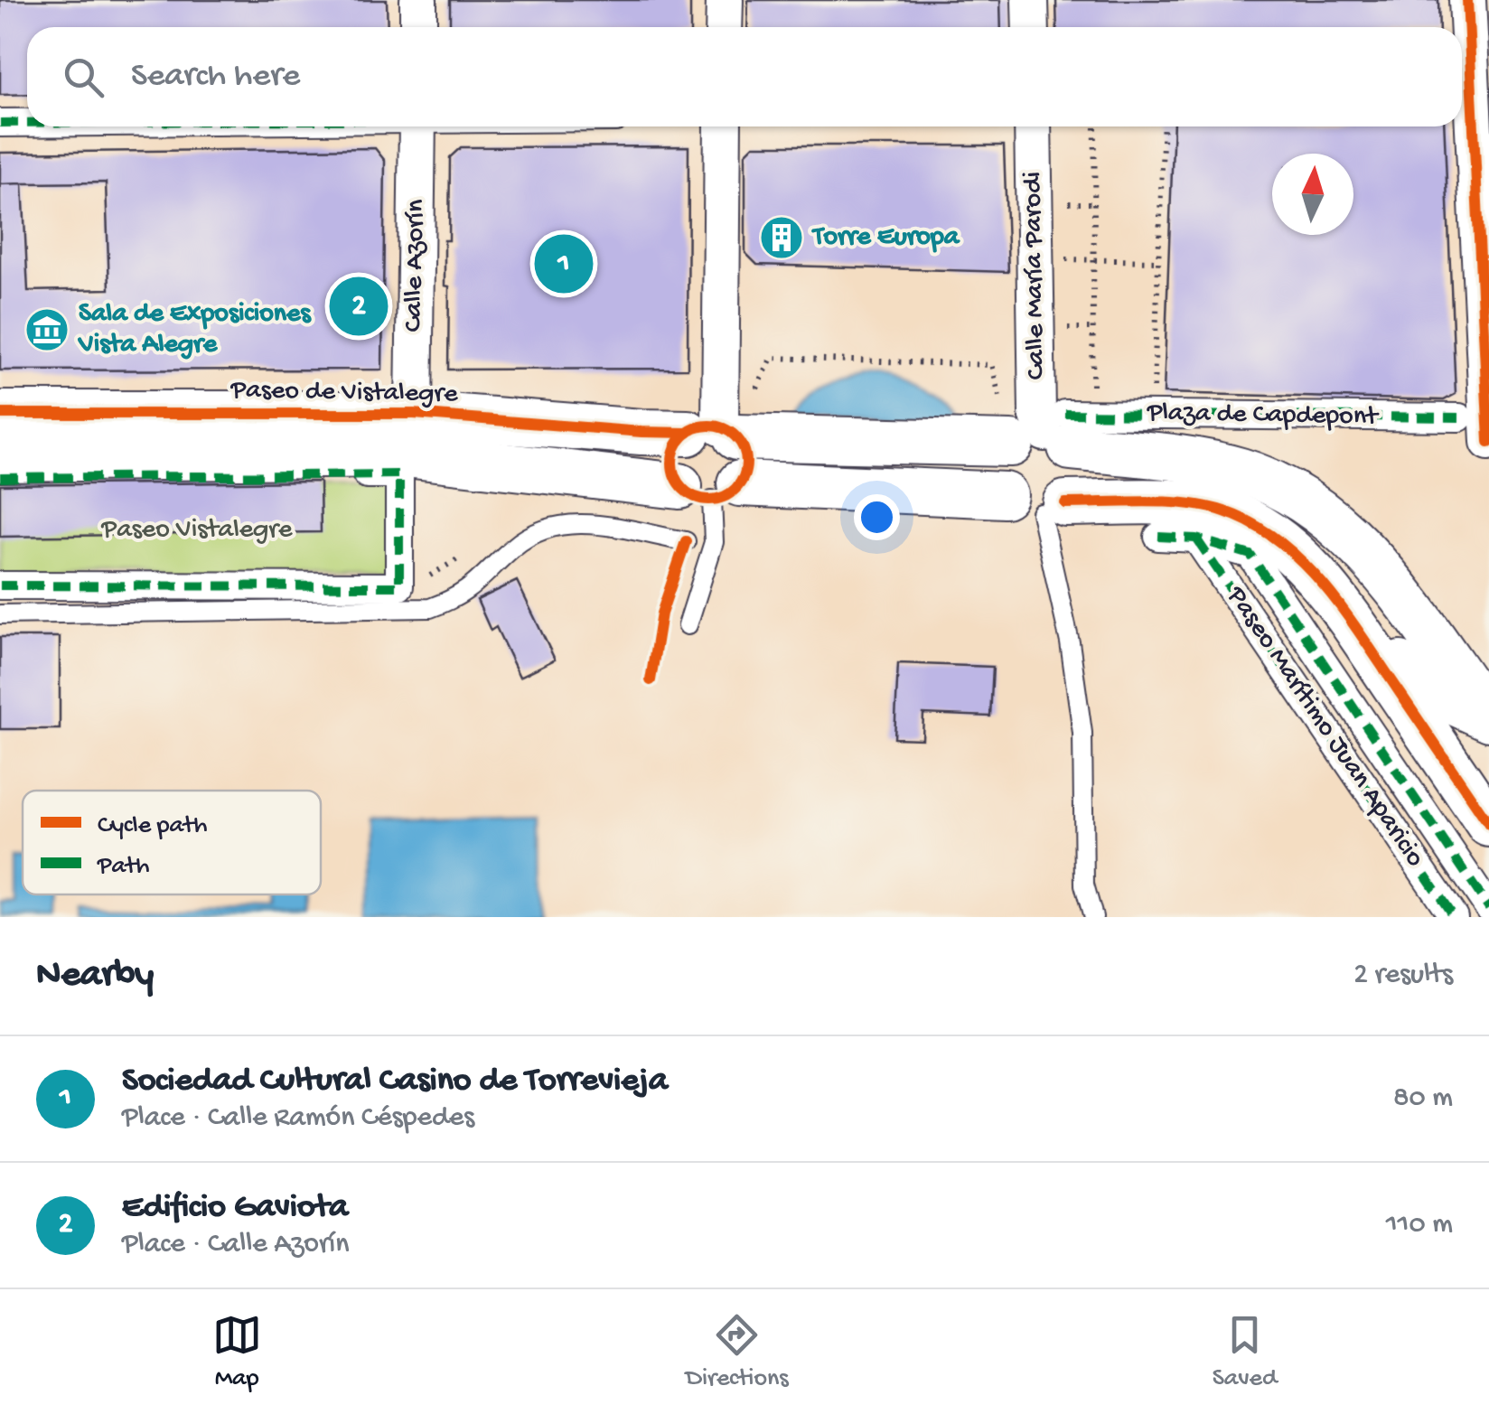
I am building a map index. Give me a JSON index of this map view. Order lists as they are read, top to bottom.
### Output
{
  "streets": {
    "street": [
      "Calle Azorín",
      "Calle María Parodi",
      "Paseo de Vistalegre",
      "Plaza de Capdepont",
      "Paseo Marítimo Juan Aparicio"
    ]
  },
  "crossings": [
    ["Calle Azorín", "Paseo de Vistalegre"],
    ["Calle María Parodi", "Paseo de Vistalegre"],
    ["Calle María Parodi", "Plaza de Capdepont"],
    ["Paseo de Vistalegre", "Plaza de Capdepont"]
  ],
  "parks": ["Paseo Vistalegre"],
  "places": {
    "building": ["Torre Europa"],
    "museum": ["Sala de Exposiciones Vista Alegre"]
  },
  "legend": ["Cycle path", "Path"],
  "north": "top",
  "page": {
    "search": "Search here",
    "pins": ["1", "2"],
    "heading": ["Nearby", "2 results"],
    "list": [
      {
        "mark": "1",
        "name": "Sociedad Cultural Casino de Torrevieja",
        "note": "Place · Calle Ramón Céspedes",
        "value": "80 m"
      },
      {
        "mark": "2",
        "name": "Edificio Gaviota",
        "note": "Place · Calle Azorín",
        "value": "110 m"
      }
    ],
    "nav": ["Map", "Directions", "Saved"]
  }
}
